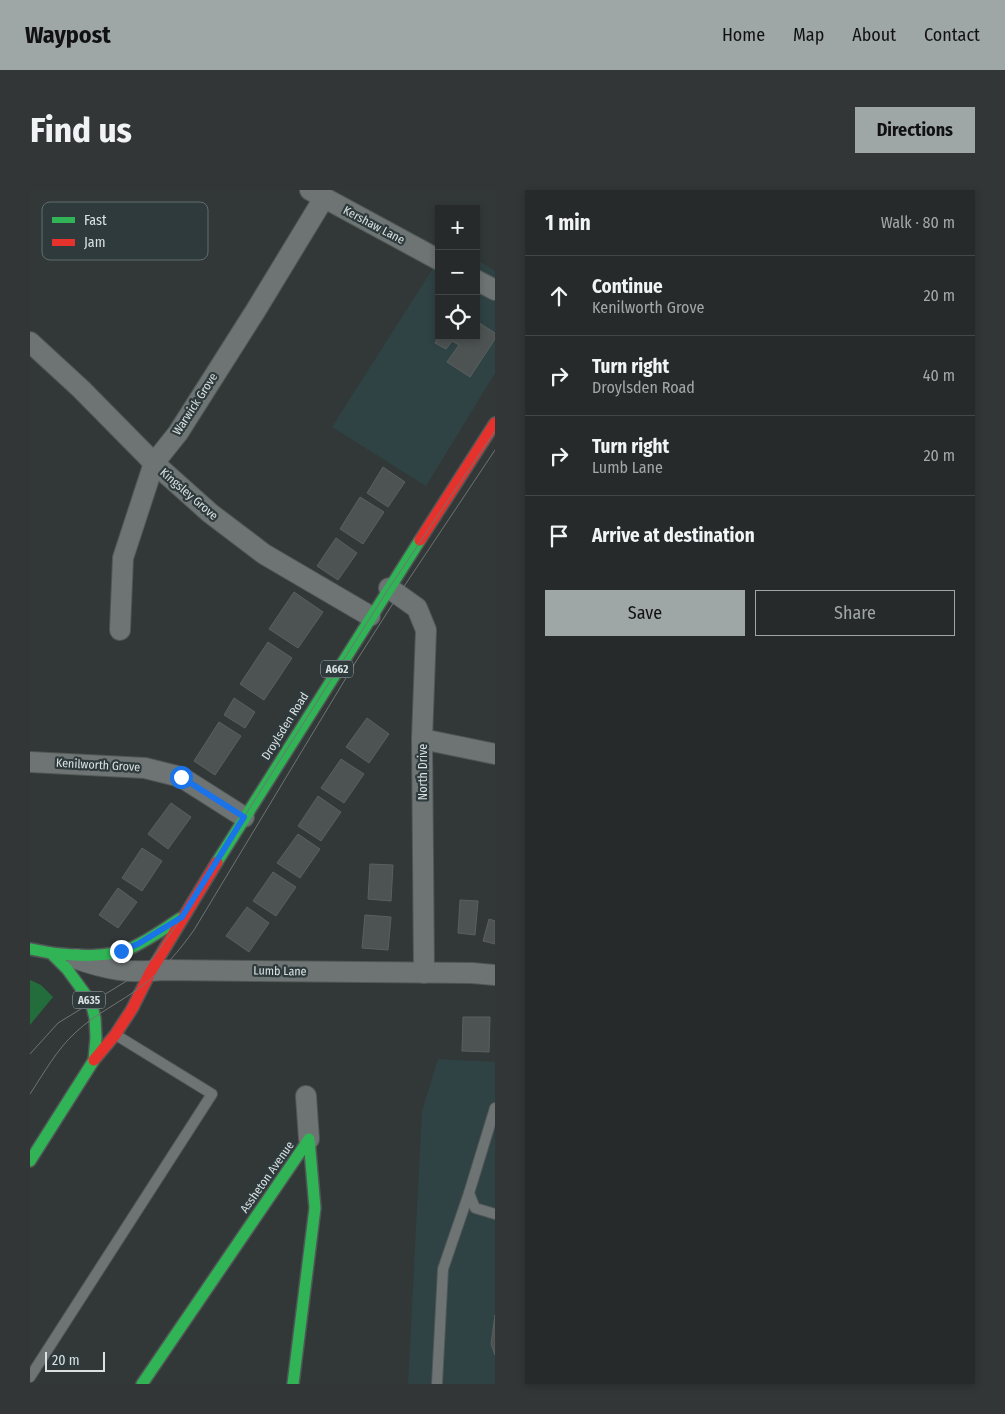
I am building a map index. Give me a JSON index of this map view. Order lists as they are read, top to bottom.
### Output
{
  "streets": {
    "main road": [
      "A662",
      "Droylsden Road",
      "Lumb Lane",
      "A635",
      "Assheton Avenue"
    ],
    "street": [
      "Kershaw Lane",
      "Warwick Grove",
      "Kingsley Grove",
      "Kenilworth Grove",
      "North Drive"
    ]
  },
  "crossings": [
    ["Kershaw Lane", "Warwick Grove"],
    ["Warwick Grove", "Kingsley Grove"],
    ["Kingsley Grove", "Droylsden Road"],
    ["Droylsden Road", "Kenilworth Grove"],
    ["Droylsden Road", "North Drive"],
    ["Droylsden Road", "Lumb Lane"],
    ["Droylsden Road", "A635"],
    ["North Drive", "Lumb Lane"],
    ["Lumb Lane", "A635"]
  ],
  "legend": ["Fast", "Jam"],
  "scale_bar": "20 m",
  "page": {
    "header": "Waypost",
    "nav": [
      "Home",
      "Map",
      "About",
      "Contact"
    ],
    "buttons": [
      "Directions",
      ["Save", "Share"]
    ],
    "title": "Find us",
    "heading": ["1 min", "Walk · 80 m"],
    "map_buttons": ["+", "−"],
    "list": [
      ["Continue", "Kenilworth Grove", "20 m"],
      ["Turn right", "Droylsden Road", "40 m"],
      ["Turn right", "Lumb Lane", "20 m"],
      "Arrive at destination"
    ],
    "scale": "20 m"
  }
}
